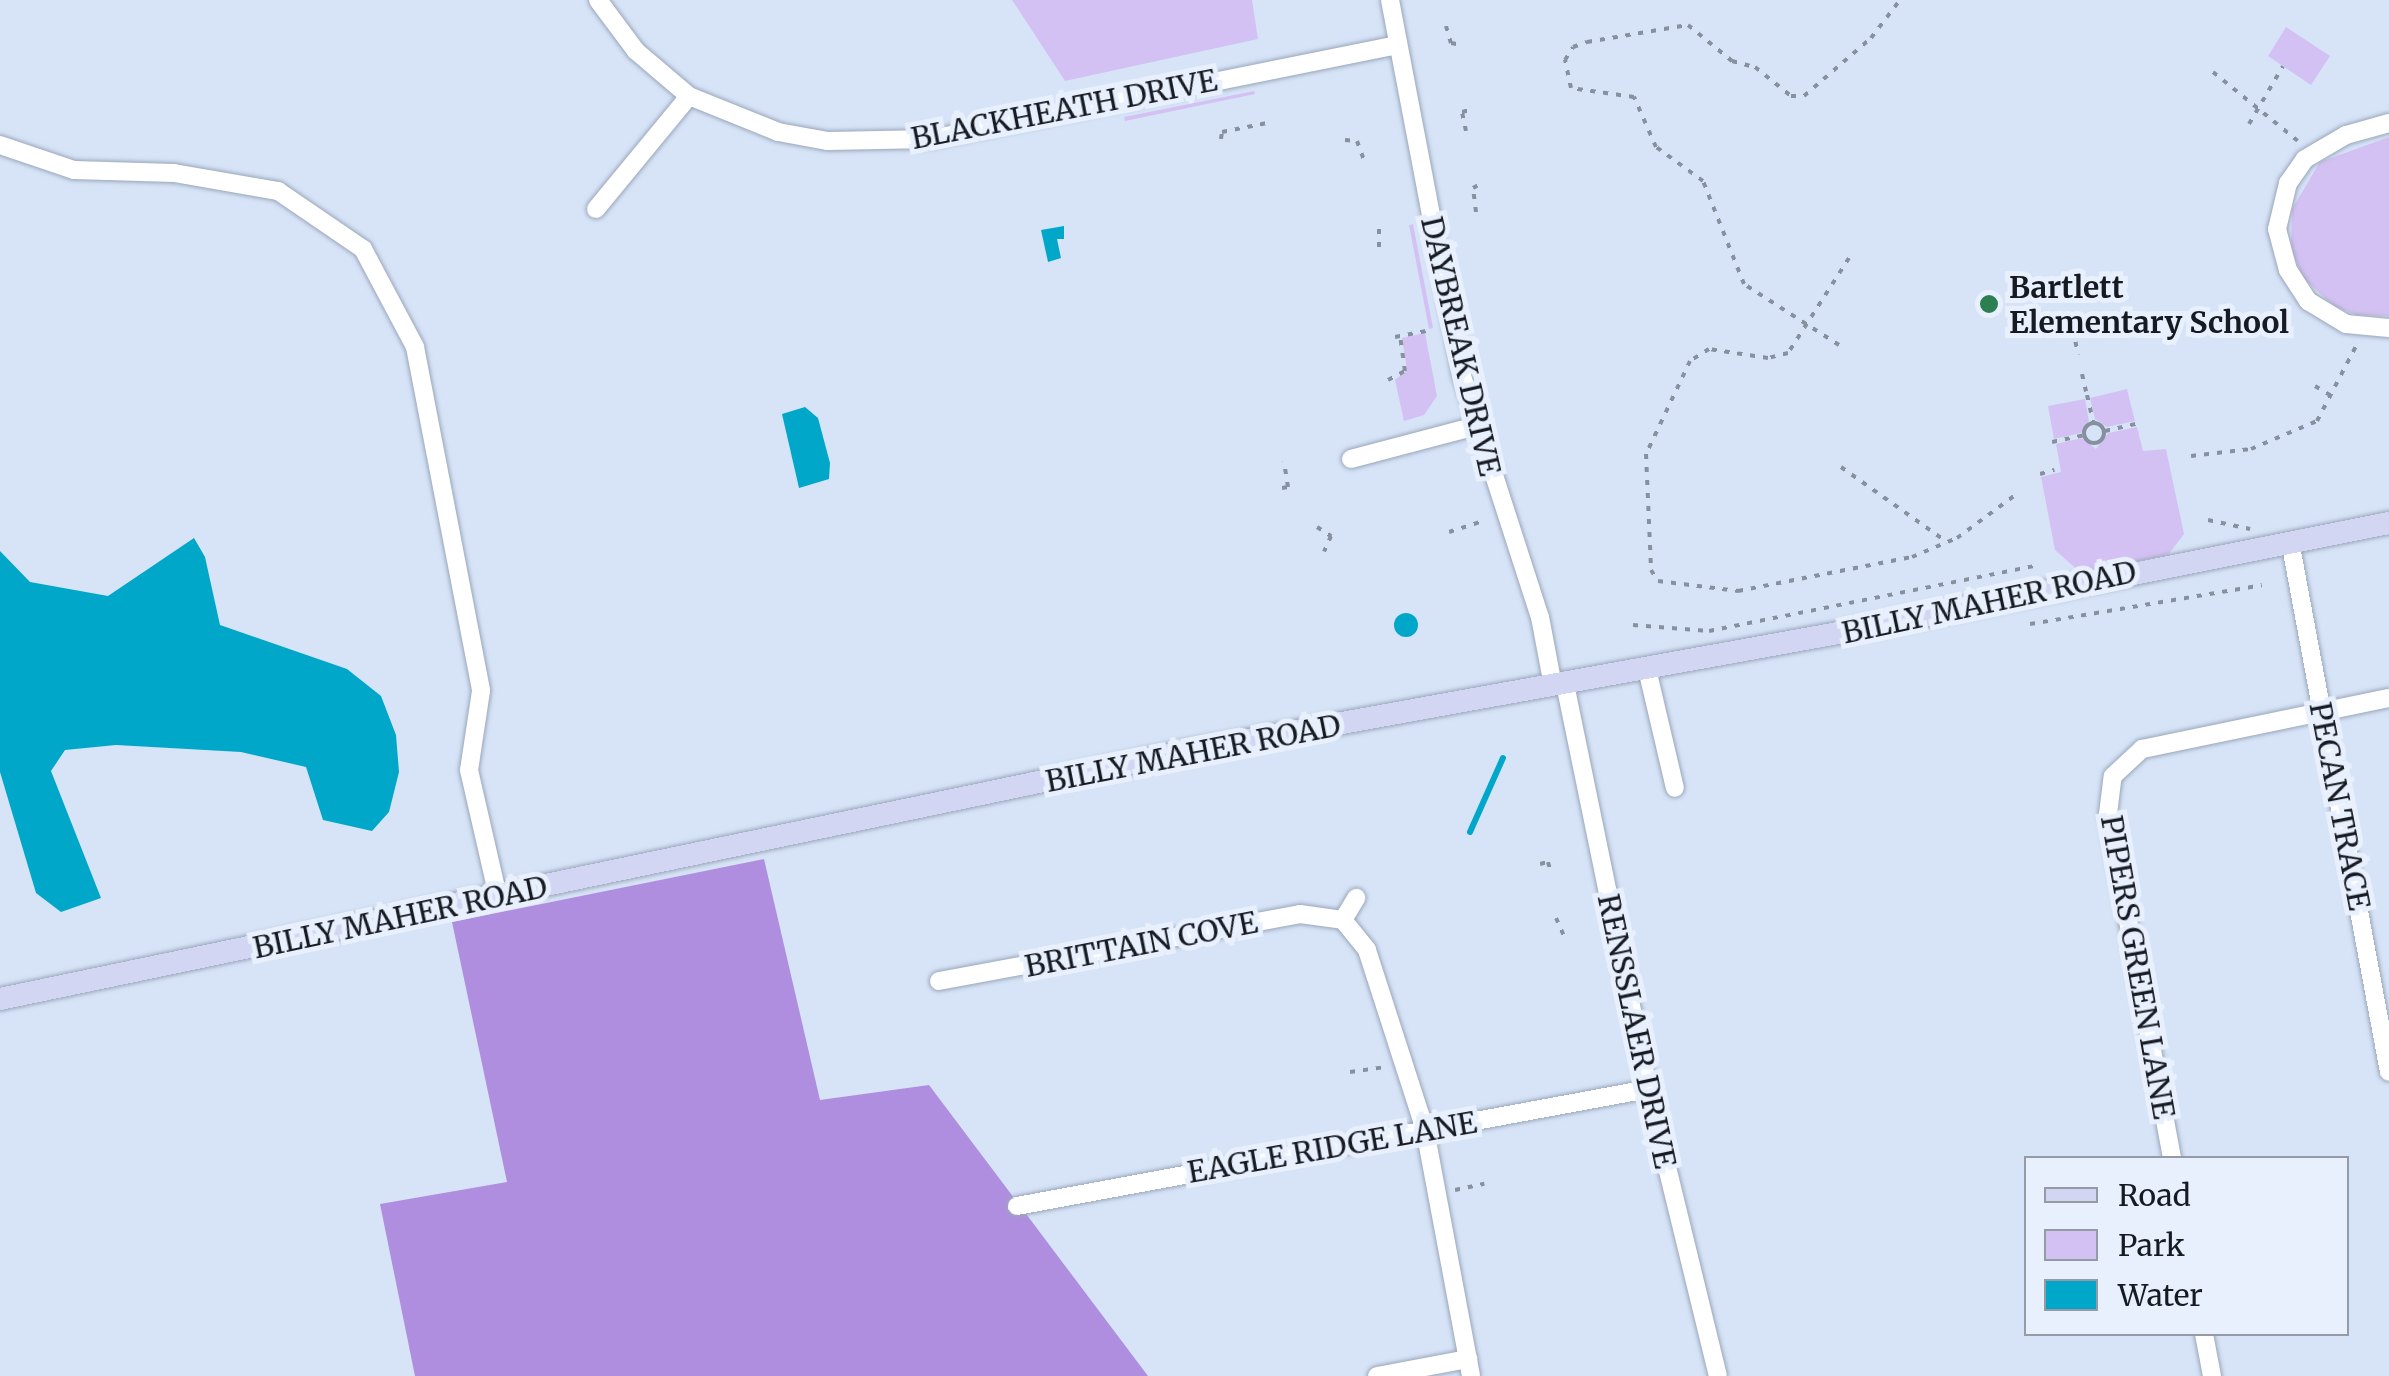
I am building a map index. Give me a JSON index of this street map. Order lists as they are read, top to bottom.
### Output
{
  "streets": {
    "main road": ["BILLY MAHER ROAD"],
    "street": [
      "BLACKHEATH DRIVE",
      "DAYBREAK DRIVE",
      "PECAN TRACE",
      "BRITTAIN COVE",
      "PIPERS GREEN LANE",
      "RENSSLAER DRIVE",
      "EAGLE RIDGE LANE"
    ]
  },
  "crossings": [
    ["BLACKHEATH DRIVE", "DAYBREAK DRIVE"],
    ["DAYBREAK DRIVE", "BILLY MAHER ROAD"],
    ["DAYBREAK DRIVE", "RENSSLAER DRIVE"],
    ["BILLY MAHER ROAD", "PECAN TRACE"],
    ["BILLY MAHER ROAD", "RENSSLAER DRIVE"],
    ["PECAN TRACE", "PIPERS GREEN LANE"],
    ["RENSSLAER DRIVE", "EAGLE RIDGE LANE"]
  ],
  "places": ["Bartlett Elementary School"],
  "legend": ["Road", "Park", "Water"]
}
